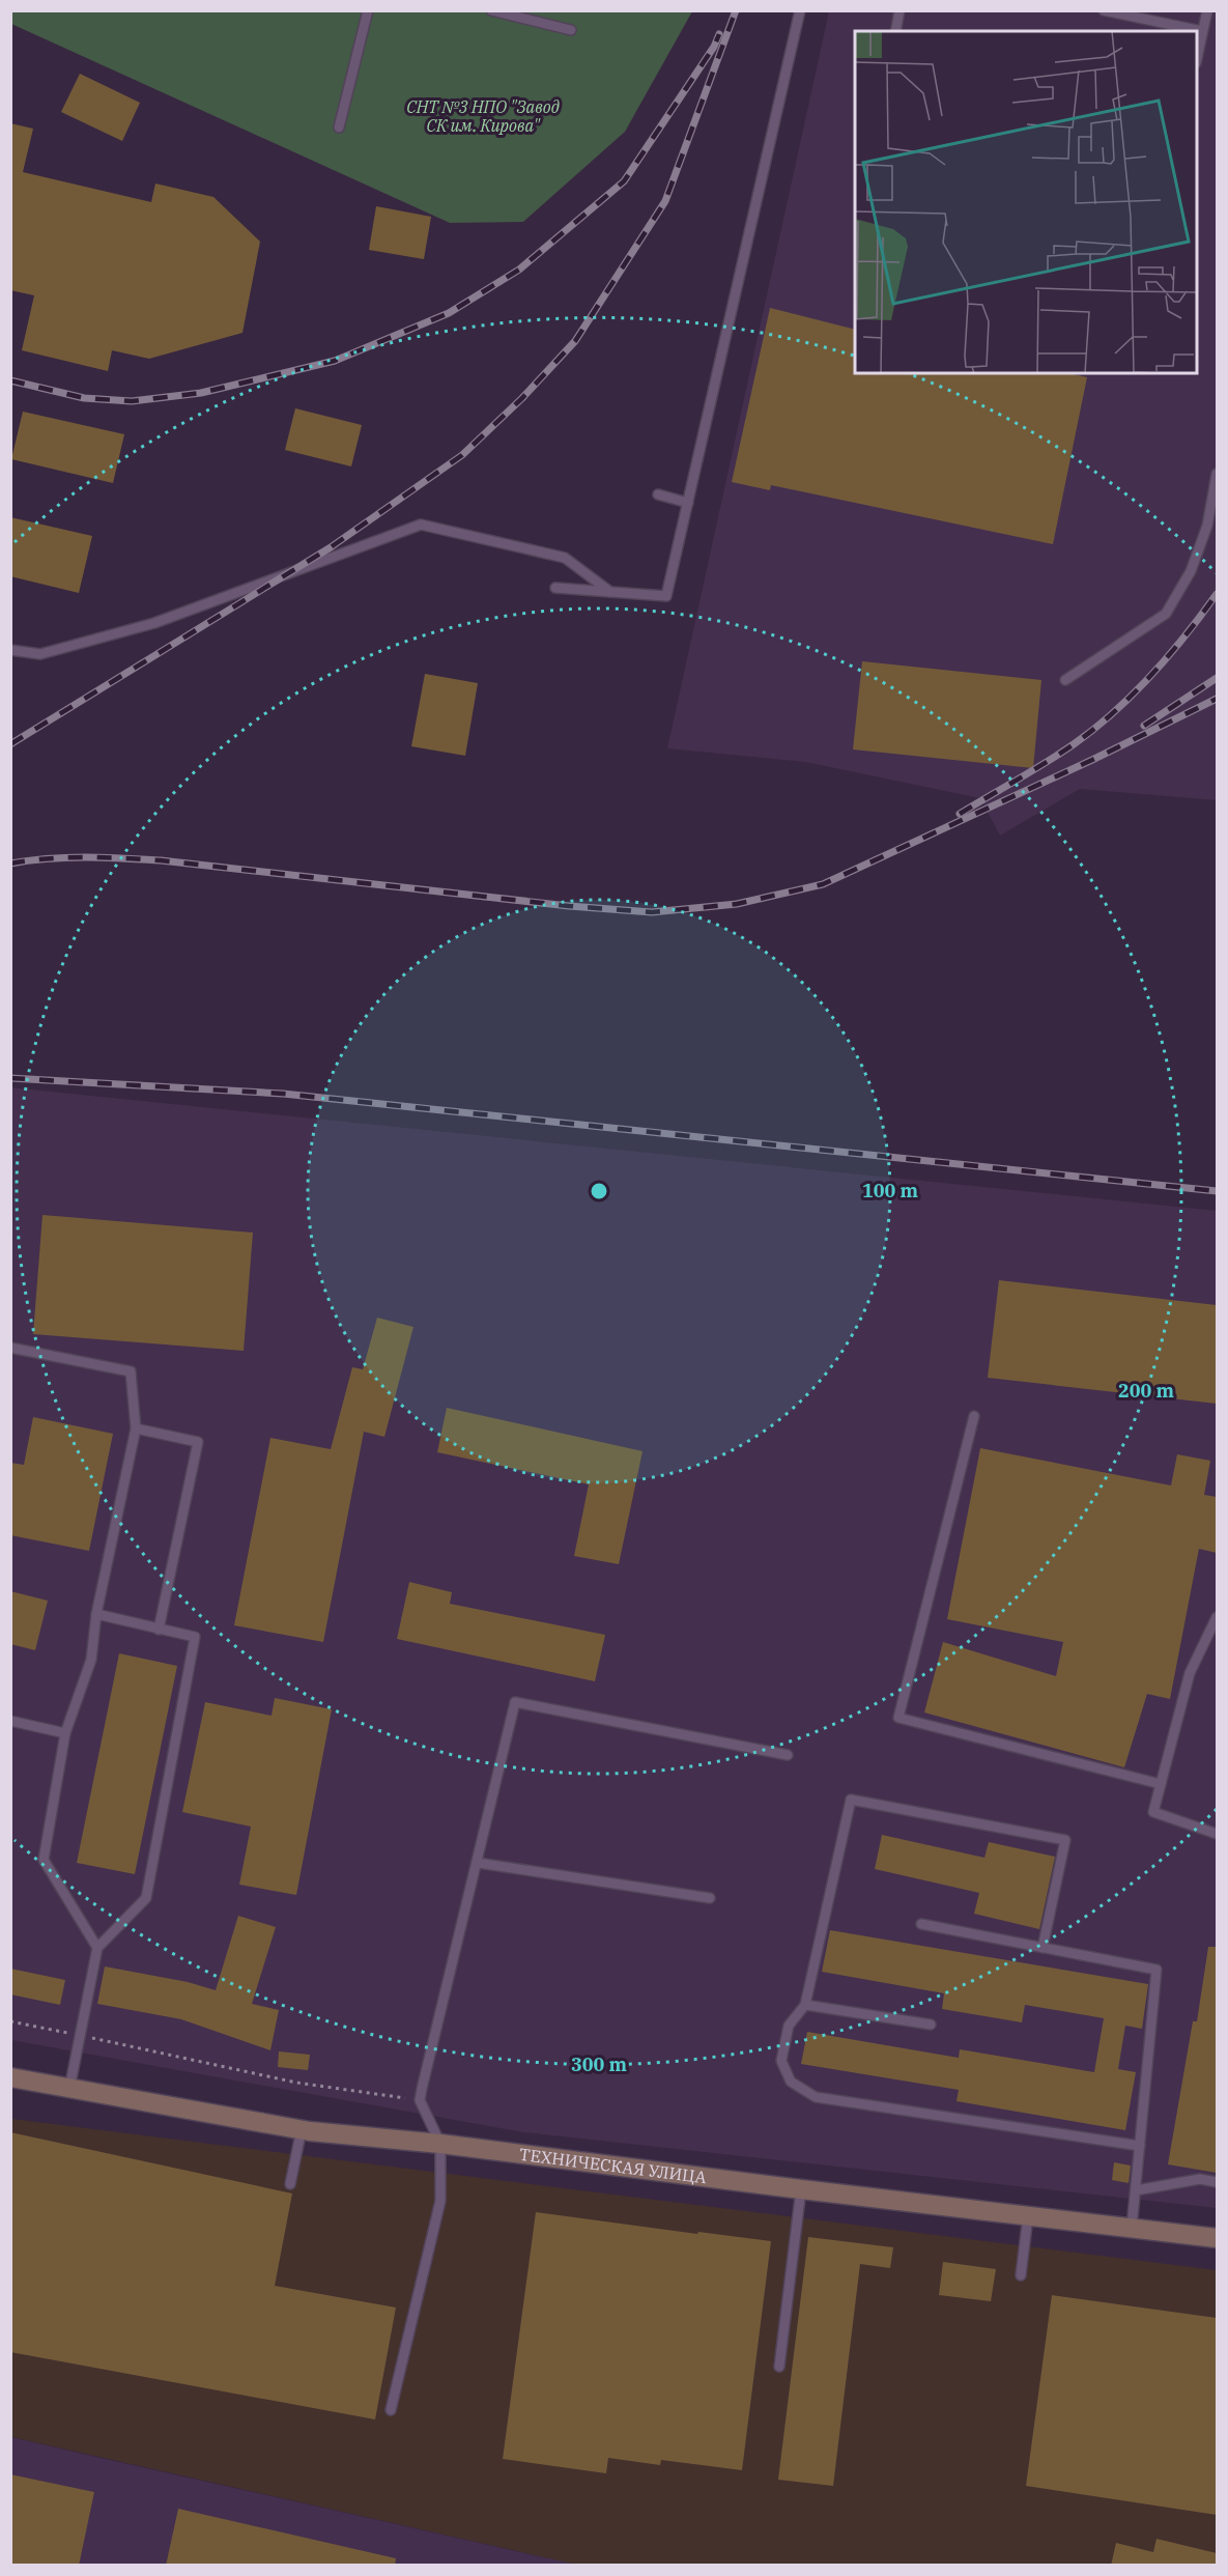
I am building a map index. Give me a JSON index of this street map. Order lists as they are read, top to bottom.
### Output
{
  "streets": {
    "main road": ["ТЕХНИЧЕСКАЯ УЛИЦА"]
  },
  "parks": ["СНТ №3 НПО \"Завод СК им. Кирова\""],
  "rings": ["100 m", "200 m", "300 m"]
}
